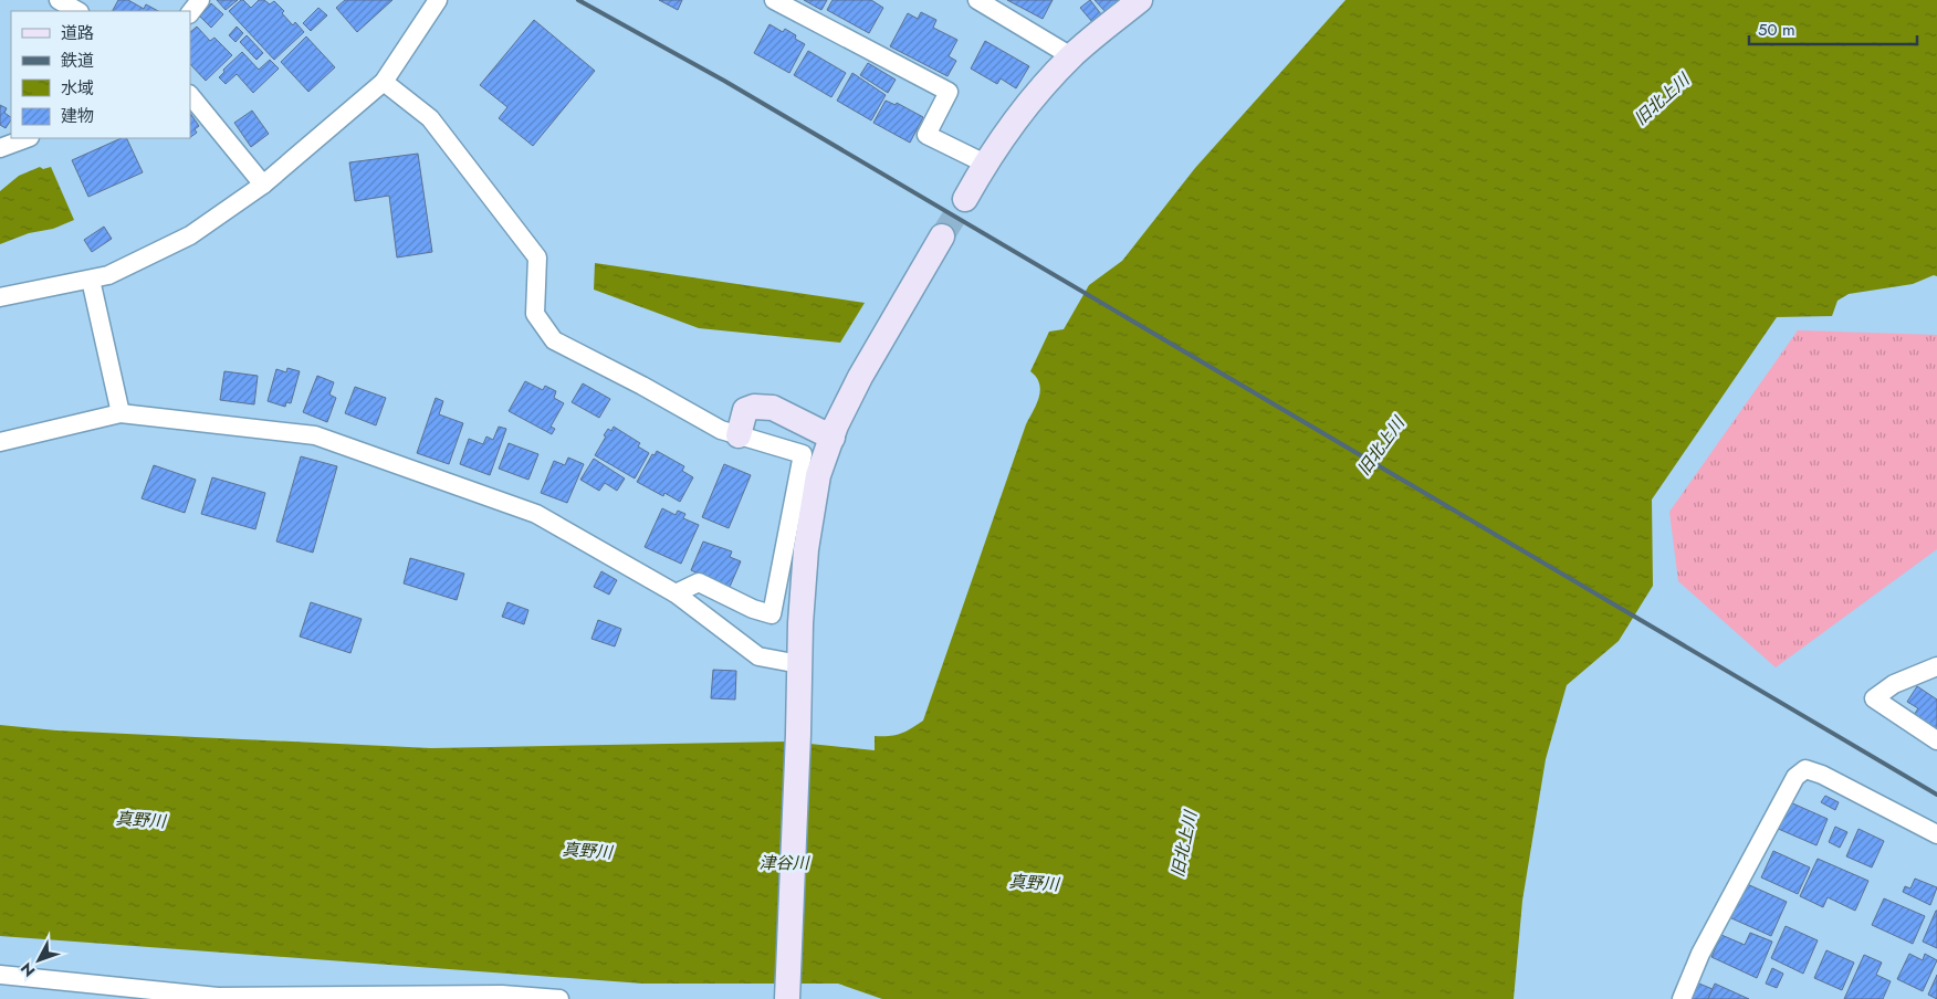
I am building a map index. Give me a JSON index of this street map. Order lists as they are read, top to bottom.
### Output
{
  "water": ["旧北上川", "真野川", "津谷川"],
  "legend": [
    "道路",
    "鉄道",
    "水域",
    "建物"
  ],
  "scale_bar": "50 m",
  "north": "bottom left"
}
